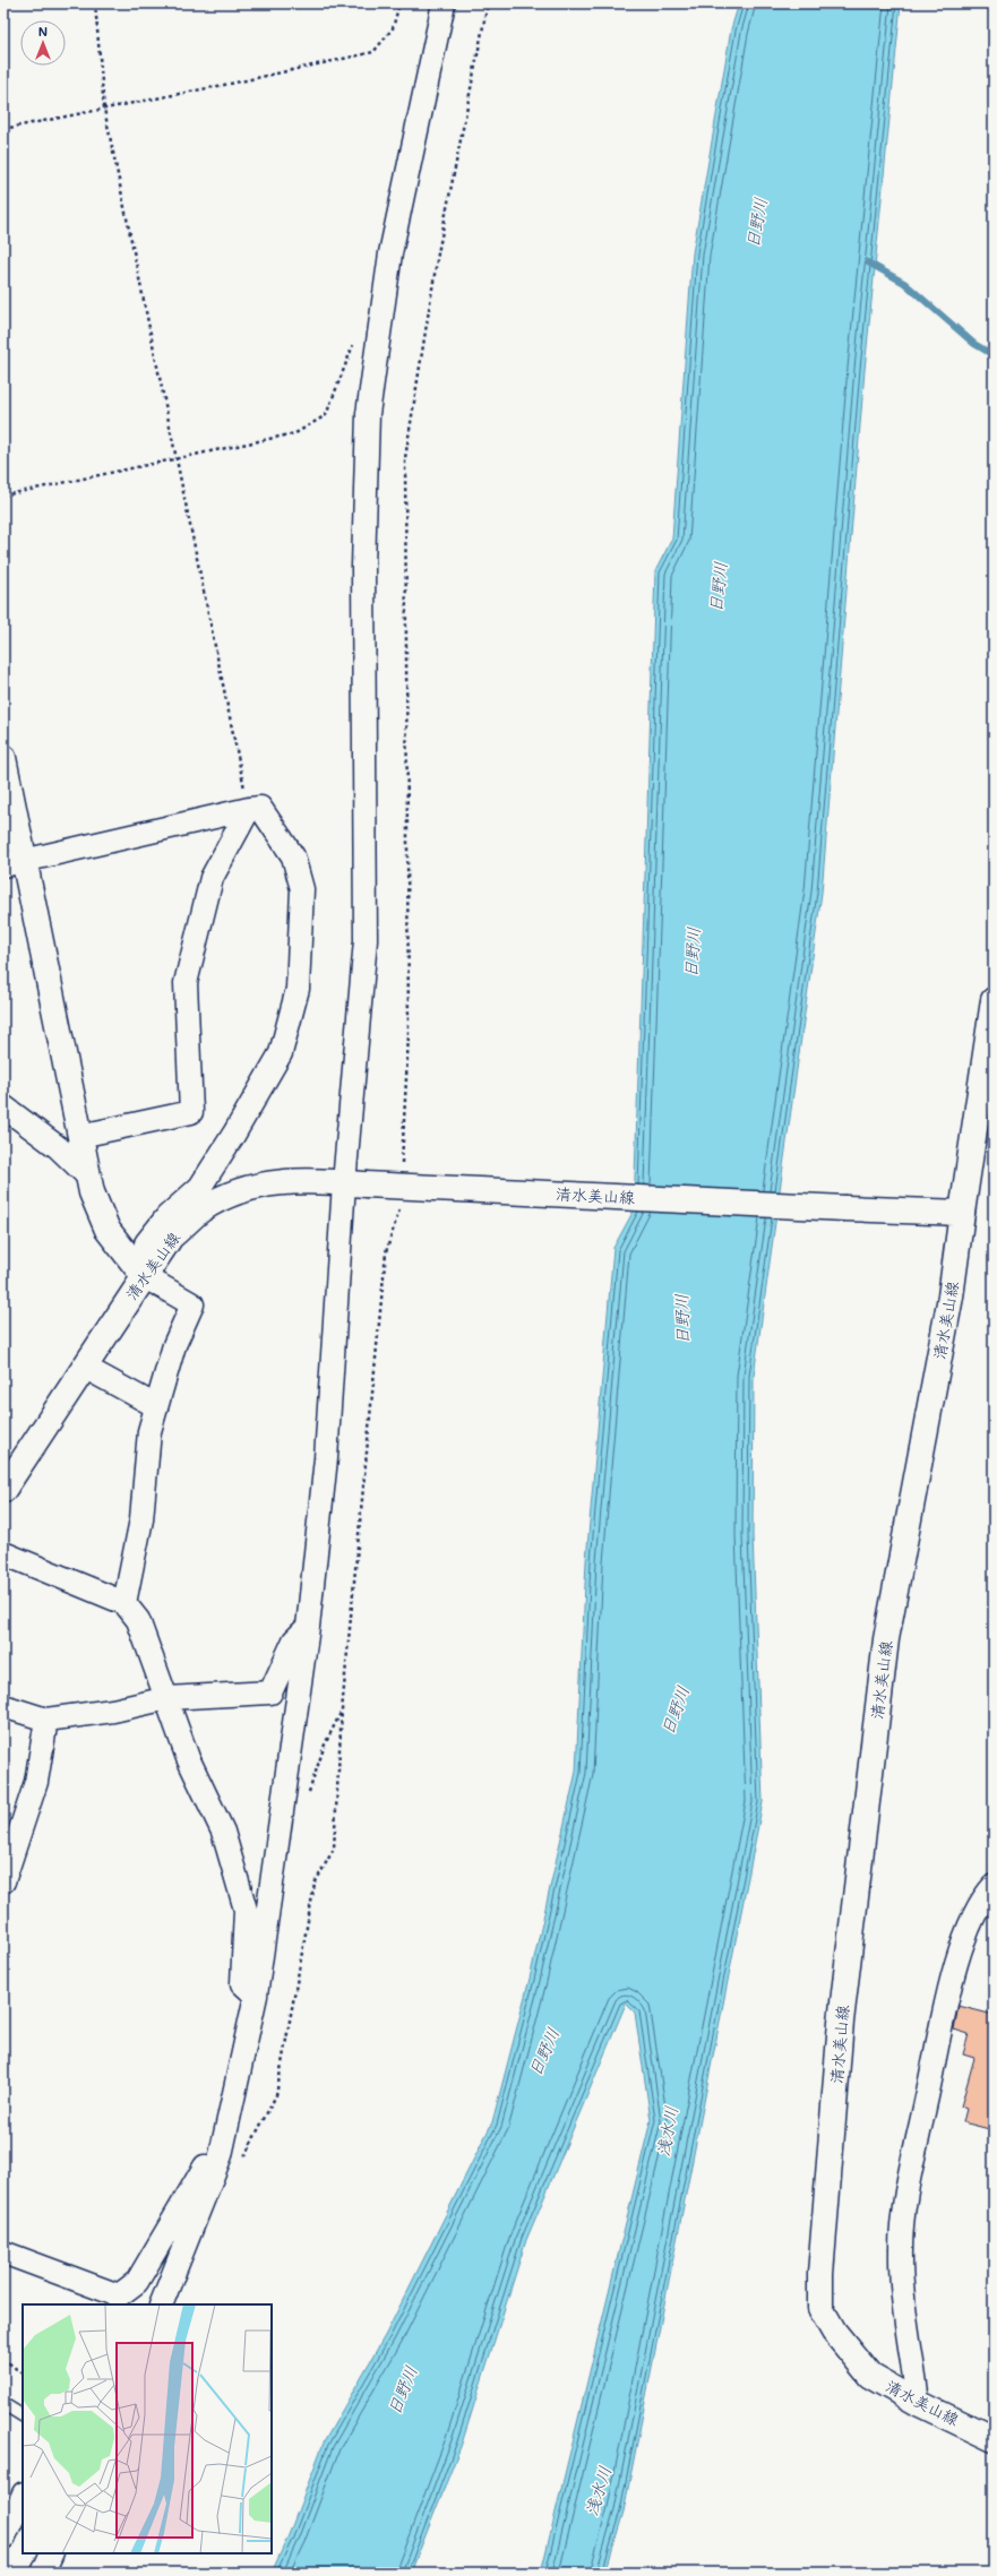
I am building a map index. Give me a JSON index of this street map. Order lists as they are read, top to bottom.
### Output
{
  "streets": {
    "main road": ["清水美山線"]
  },
  "water": ["日野川", "浅水川"],
  "north": "top"
}
